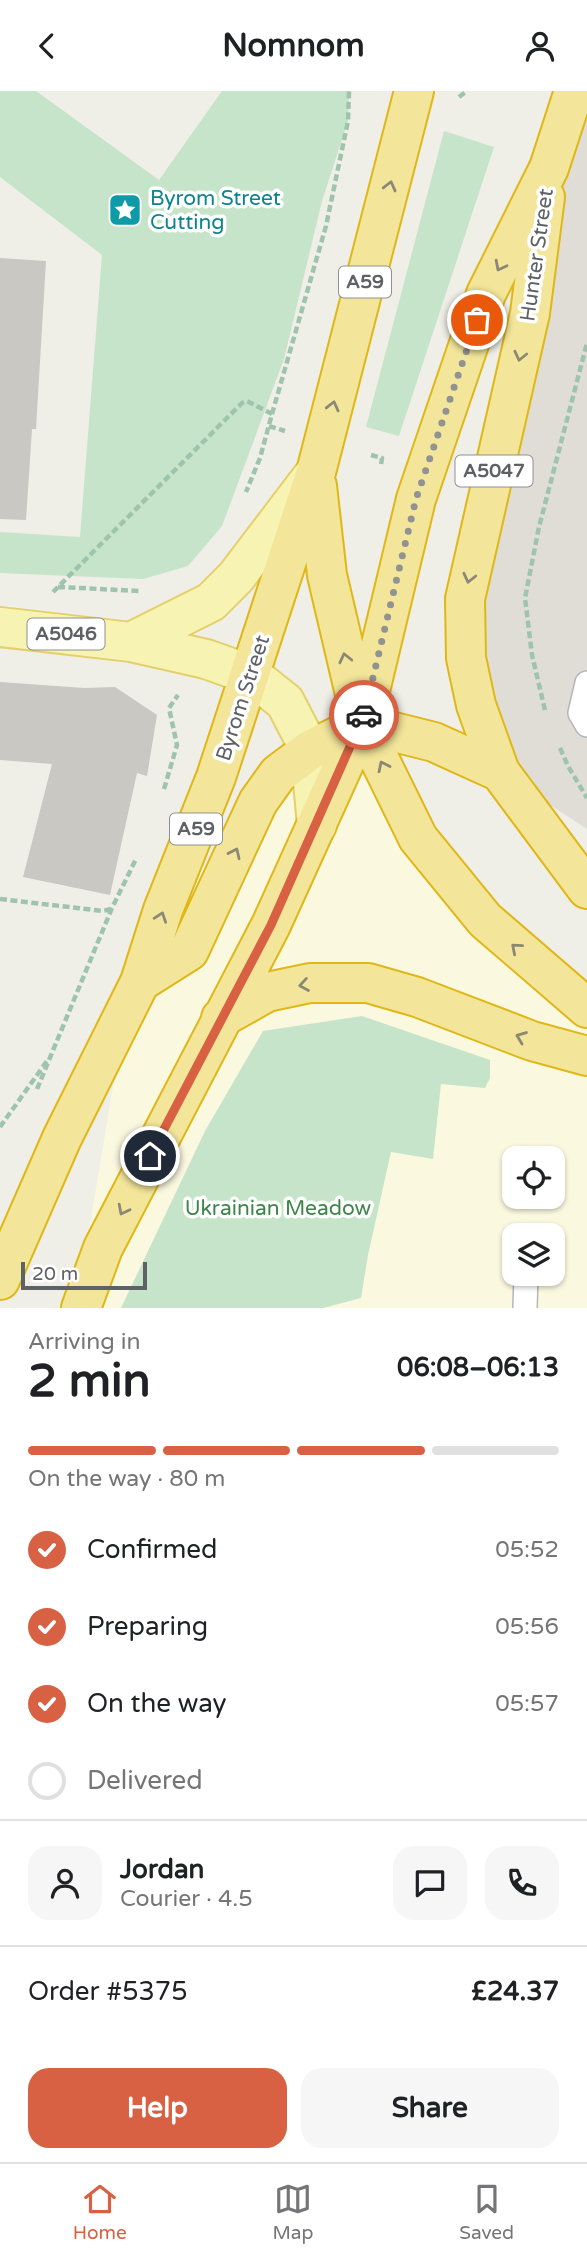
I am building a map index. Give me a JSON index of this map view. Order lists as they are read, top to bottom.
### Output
{
  "streets": {
    "highway": [
      "Hunter Street",
      "A59",
      "A5047",
      "Byrom Street"
    ],
    "main road": ["A5046"]
  },
  "crossings": [
    ["Hunter Street", "A5047"],
    ["A5046", "Byrom Street"]
  ],
  "parks": ["Ukrainian Meadow"],
  "places": {
    "place": ["Byrom Street Cutting"]
  },
  "scale_bar": "20 m",
  "page": {
    "header": "Nomnom",
    "scale": "20 m",
    "heading": ["2 min", "Arriving in", "06:08–06:13"],
    "panel": [
      "Jordan",
      "Courier · 4.5",
      "Order #5375",
      "£24.37"
    ],
    "bar": "On the way · 80 m",
    "list": [
      ["Confirmed", "05:52"],
      ["Preparing", "05:56"],
      ["On the way", "05:57"],
      "Delivered"
    ],
    "buttons": ["Help", "Share"],
    "tabs": ["Home", "Map", "Saved"]
  }
}
